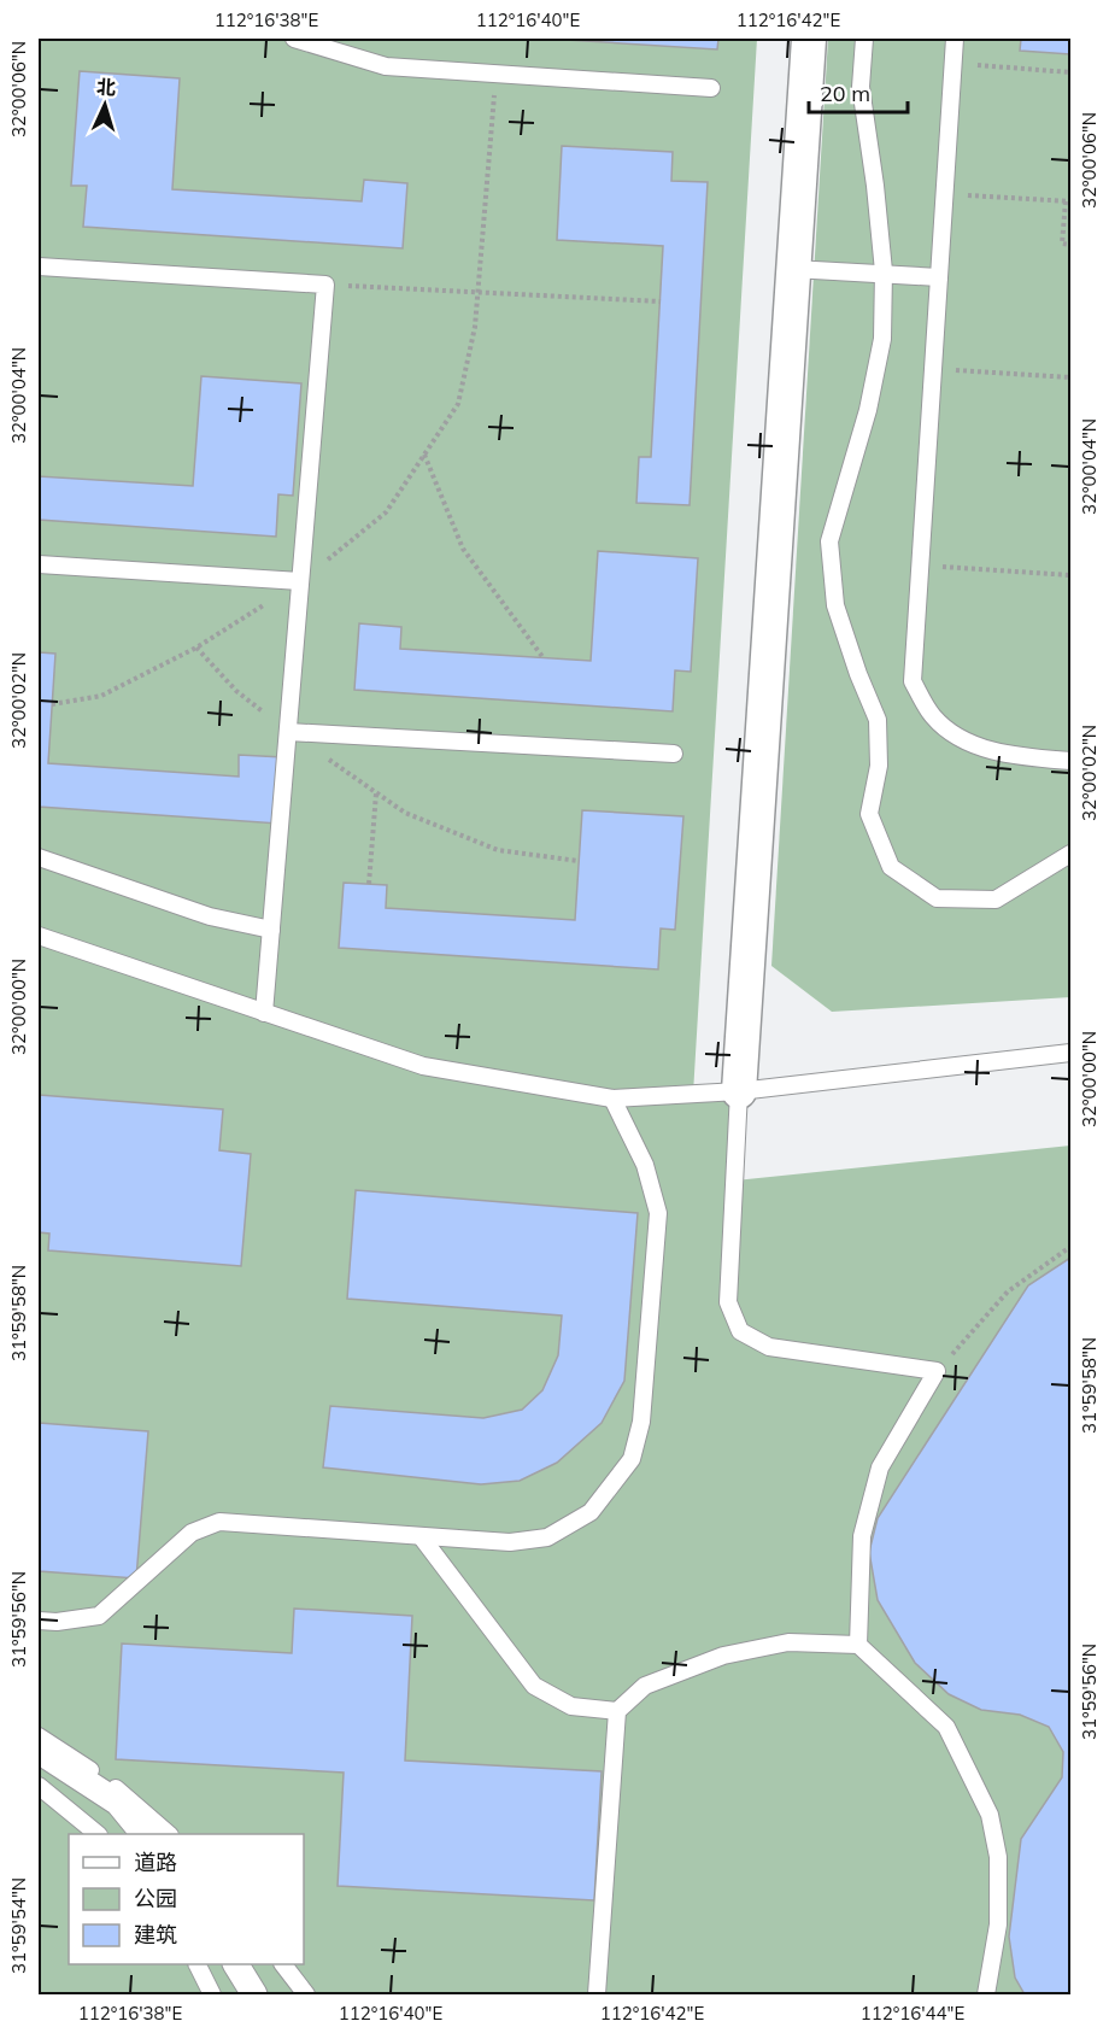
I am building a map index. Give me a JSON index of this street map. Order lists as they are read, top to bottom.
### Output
{
  "legend": ["道路", "公园", "建筑"],
  "scale_bar": "20 m",
  "north": "top",
  "coordinates": [
    "112°16'38\"E",
    "112°16'40\"E",
    "112°16'42\"E",
    "32°00'06\"N",
    "32°00'04\"N",
    "32°00'02\"N",
    "32°00'00\"N",
    "31°59'58\"N",
    "31°59'56\"N",
    "31°59'54\"N",
    "112°16'44\"E"
  ]
}
